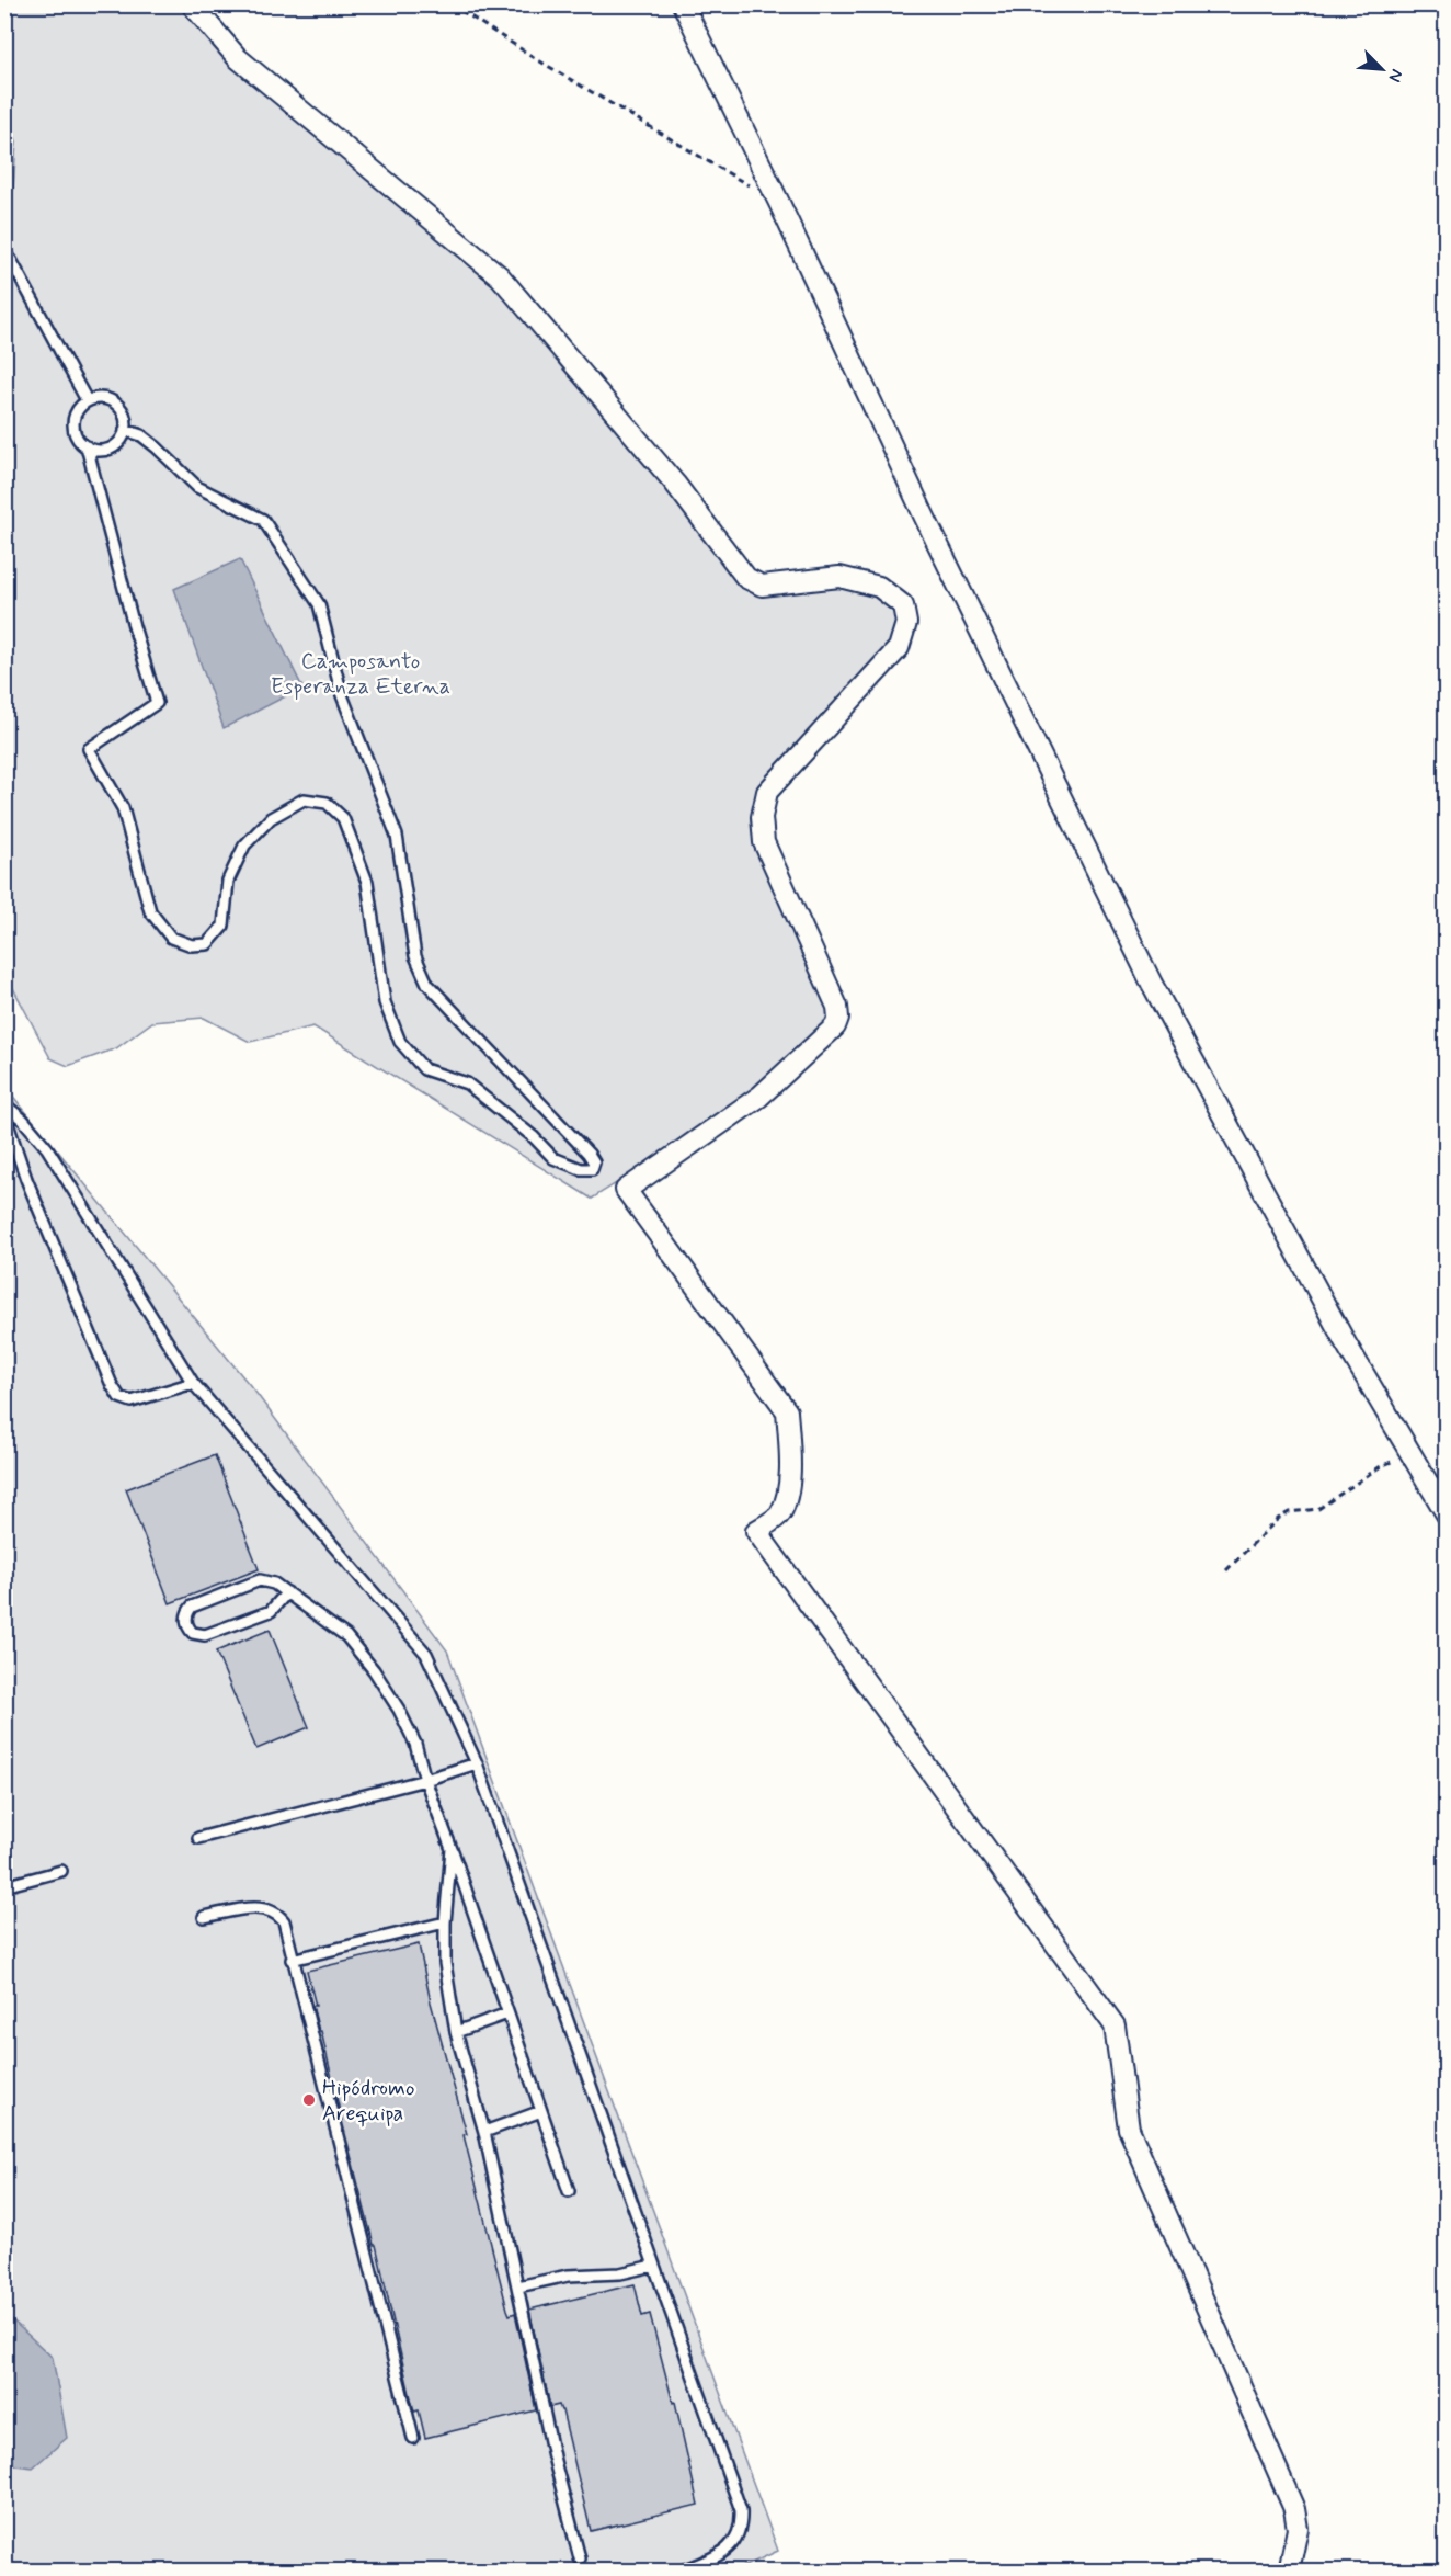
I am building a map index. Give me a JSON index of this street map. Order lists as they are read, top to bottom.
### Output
{
  "parks": ["Camposanto Esperanza Eterna"],
  "places": ["Hipódromo Arequipa"],
  "north": "bottom right"
}
